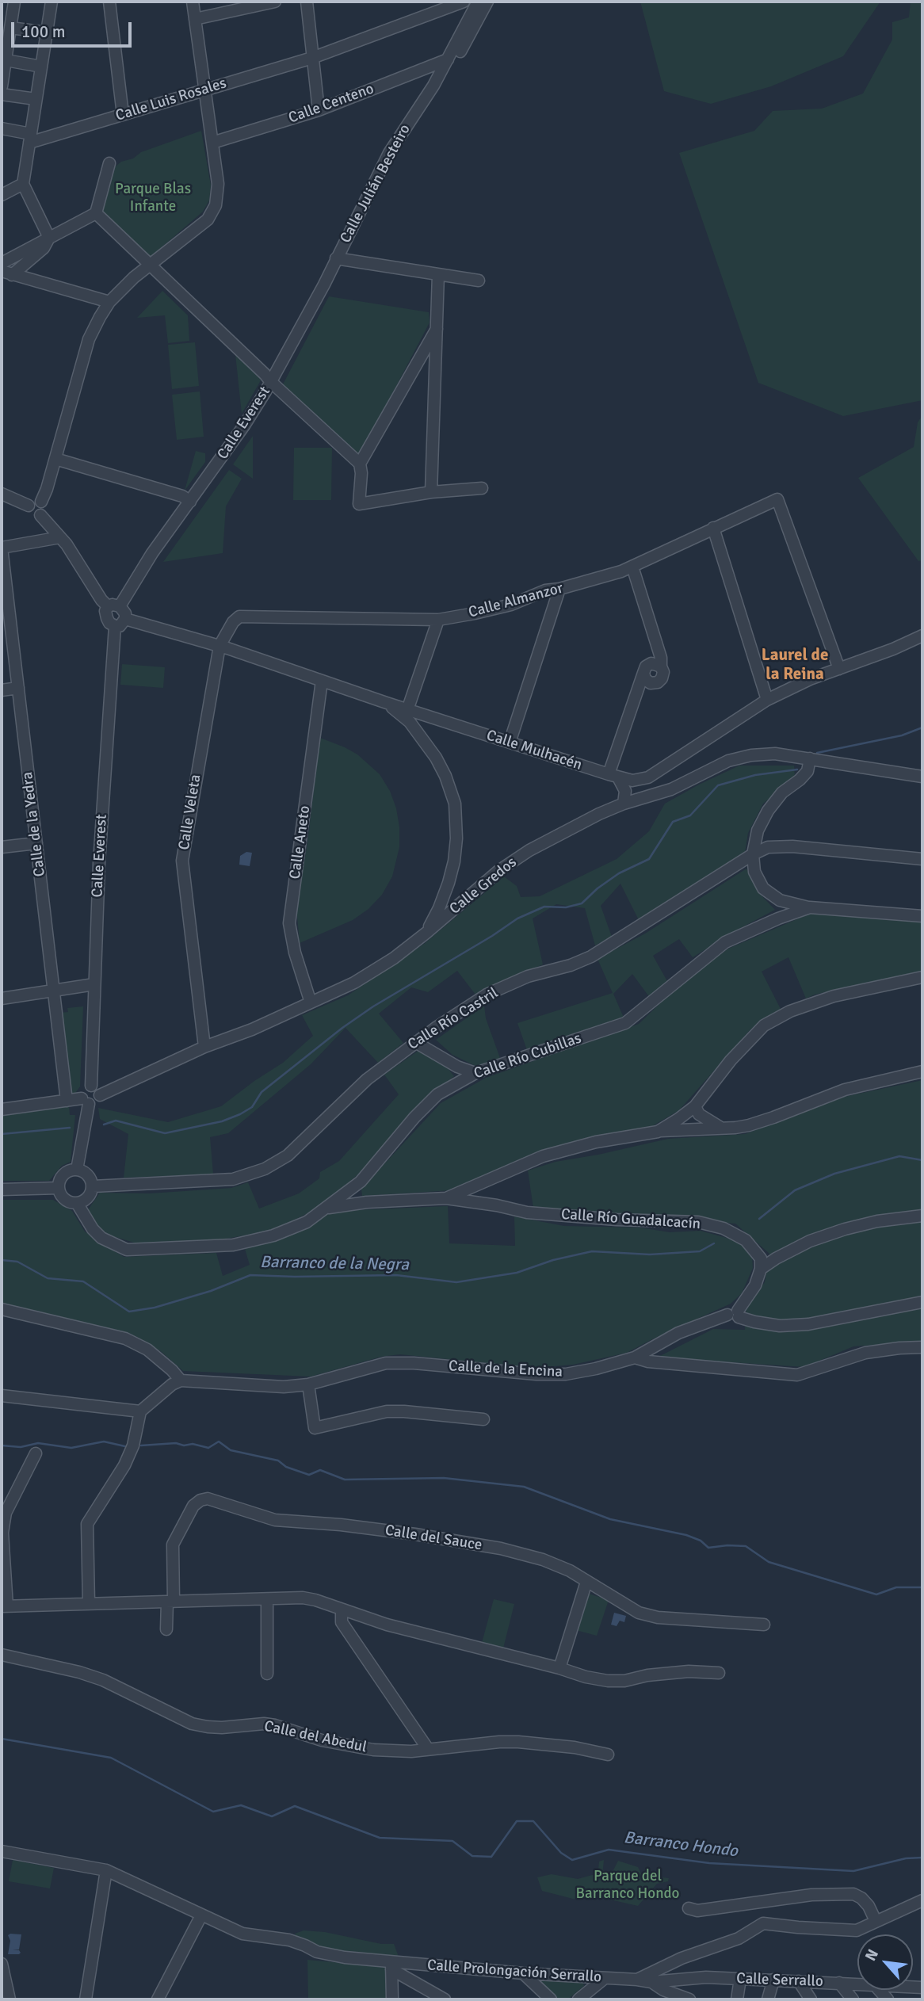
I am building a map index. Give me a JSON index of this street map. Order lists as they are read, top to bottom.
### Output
{
  "streets": {
    "street": [
      "Calle Luis Rosales",
      "Calle Centeno",
      "Calle Julián Besteiro",
      "Calle Everest",
      "Calle Almanzor",
      "Calle Mulhacén",
      "Calle Veleta",
      "Calle de la Yedra",
      "Calle Aneto",
      "Calle Gredos",
      "Calle Río Castril",
      "Calle Río Cubillas",
      "Calle Río Guadalcacín",
      "Calle de la Encina",
      "Calle del Sauce",
      "Calle del Abedul",
      "Calle Prolongación Serrallo",
      "Calle Serrallo"
    ]
  },
  "crossings": [
    ["Calle Centeno", "Calle Julián Besteiro"],
    ["Calle Julián Besteiro", "Calle Everest"],
    ["Calle Everest", "Calle Mulhacén"],
    ["Calle Everest", "Calle Gredos"],
    ["Calle Almanzor", "Calle Mulhacén"],
    ["Calle Almanzor", "Calle Veleta"],
    ["Calle Mulhacén", "Calle Veleta"],
    ["Calle Mulhacén", "Calle Aneto"],
    ["Calle Veleta", "Calle Gredos"],
    ["Calle Aneto", "Calle Gredos"],
    ["Calle Río Castril", "Calle Río Cubillas"],
    ["Calle Río Cubillas", "Calle Río Guadalcacín"],
    ["Calle Prolongación Serrallo", "Calle Serrallo"]
  ],
  "districts": ["Laurel de la Reina"],
  "water": ["Barranco de la Negra", "Barranco Hondo"],
  "parks": ["Parque Blas Infante", "Parque del Barranco Hondo"],
  "scale_bar": "100 m",
  "north": "top left"
}
